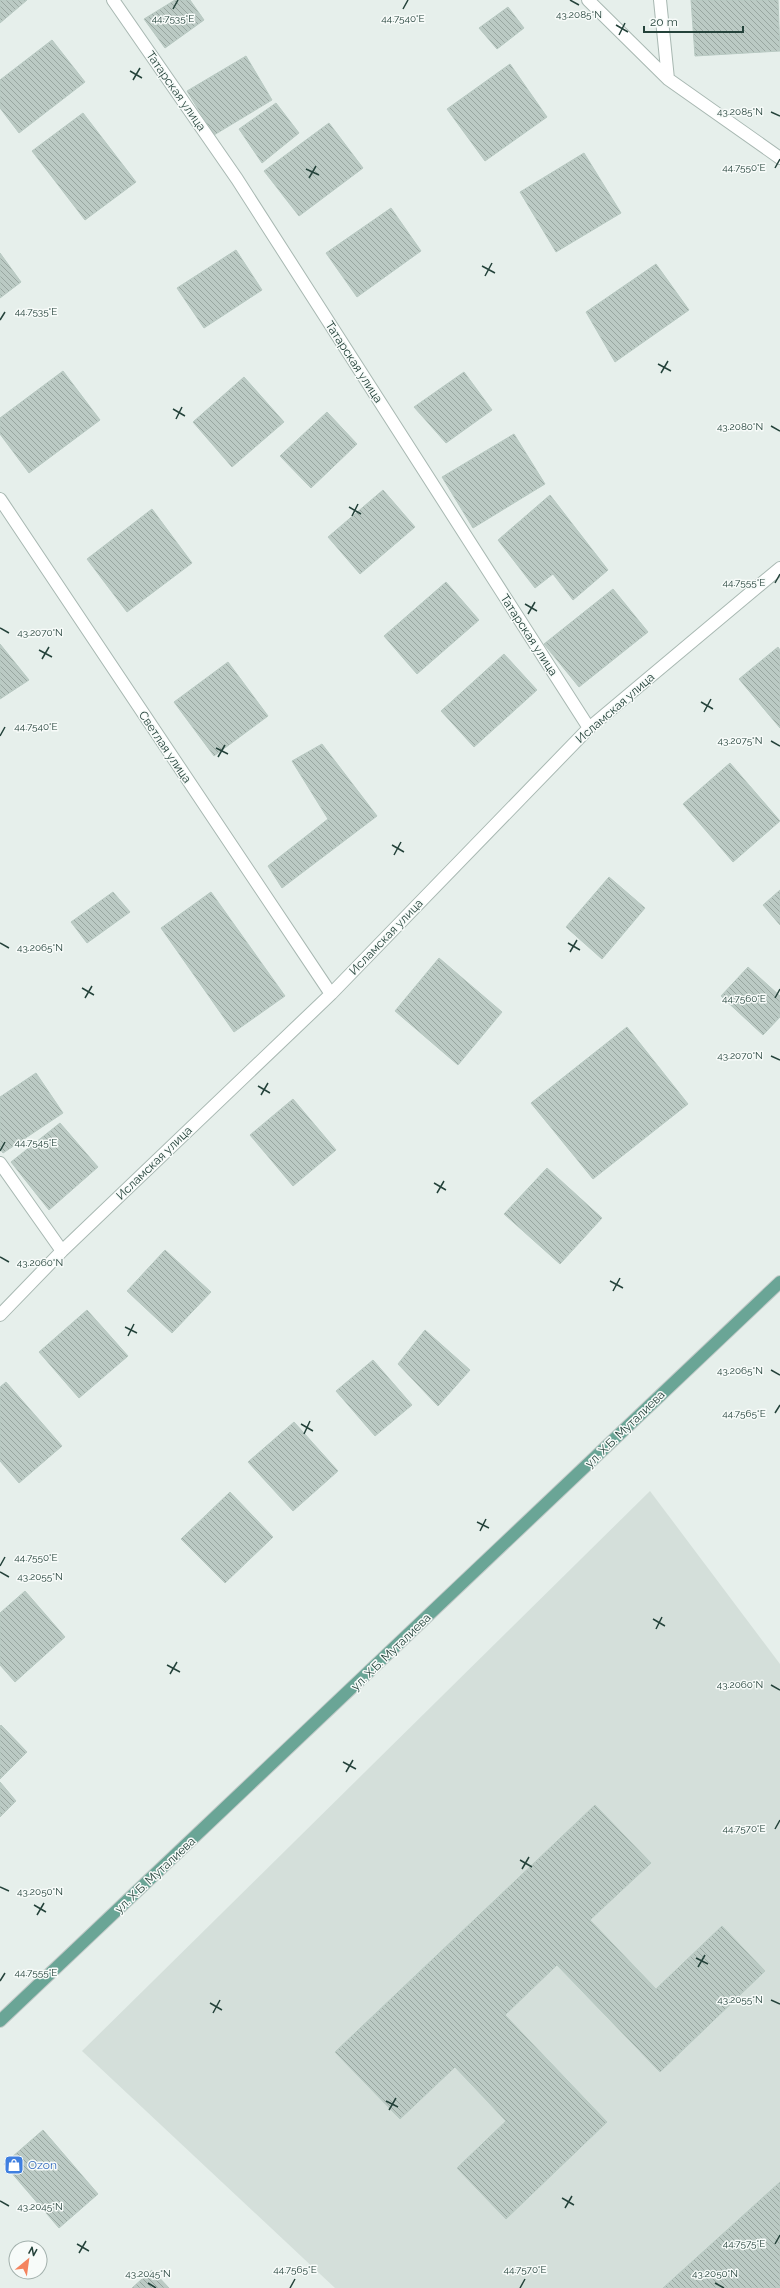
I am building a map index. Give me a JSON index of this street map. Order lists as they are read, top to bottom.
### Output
{
  "streets": {
    "main road": ["ул. Х.Б. Муталиева"],
    "street": ["Татарская улица", "Исламская улица", "Светлая улица"]
  },
  "crossings": [
    ["Татарская улица", "Исламская улица"],
    ["Исламская улица", "Светлая улица"]
  ],
  "places": {
    "shop": ["Ozon"]
  },
  "scale_bar": "20 m",
  "north": "top right",
  "coordinates": [
    "43.2085°N",
    "44.7535°E",
    "44.7540°E",
    "44.7550°E",
    "43.2080°N",
    "44.7555°E",
    "43.2070°N",
    "43.2075°N",
    "43.2065°N",
    "44.7560°E",
    "44.7545°E",
    "43.2060°N",
    "44.7565°E",
    "43.2055°N",
    "44.7570°E",
    "43.2050°N",
    "43.2045°N",
    "44.7575°E"
  ]
}
